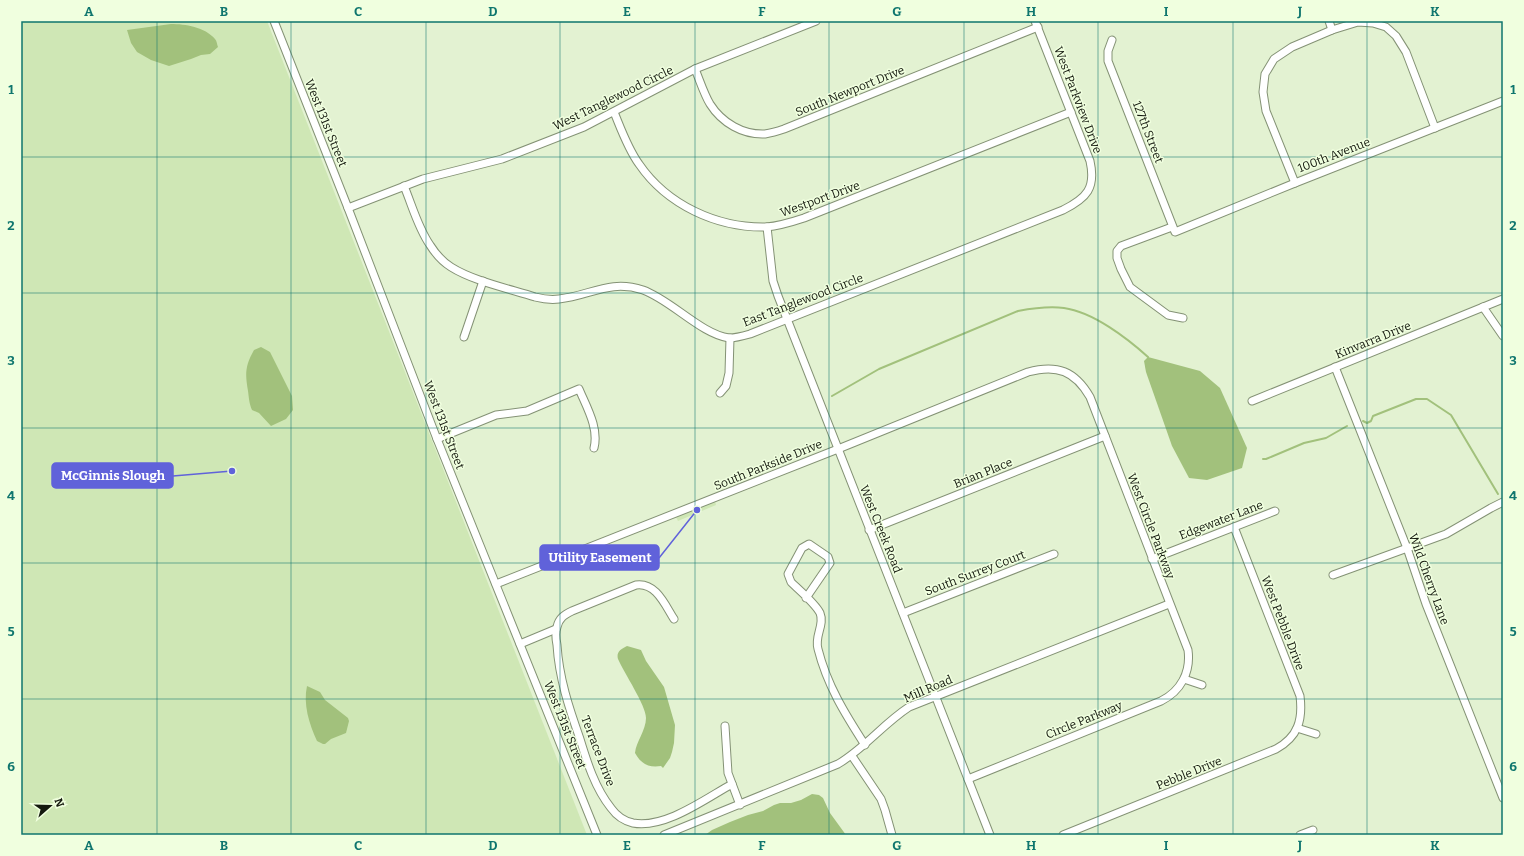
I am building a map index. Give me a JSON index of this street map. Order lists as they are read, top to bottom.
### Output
{
  "streets": {
    "street": [
      "South Newport Drive",
      "West Tanglewood Circle",
      "West Parkview Drive",
      "West 131st Street",
      "127th Street",
      "100th Avenue",
      "Westport Drive",
      "East Tanglewood Circle",
      "Kinvarra Drive",
      "South Parkside Drive",
      "Brian Place",
      "Edgewater Lane",
      "West Circle Parkway",
      "West Creek Road",
      "South Surrey Court",
      "Wild Cherry Lane",
      "West Pebble Drive",
      "Mill Road",
      "Circle Parkway",
      "Terrace Drive",
      "Pebble Drive"
    ]
  },
  "crossings": [
    ["South Newport Drive", "West Tanglewood Circle"],
    ["South Newport Drive", "West Parkview Drive"],
    ["West Tanglewood Circle", "West 131st Street"],
    ["West Tanglewood Circle", "Westport Drive"],
    ["West Tanglewood Circle", "East Tanglewood Circle"],
    ["West Parkview Drive", "Westport Drive"],
    ["West Parkview Drive", "East Tanglewood Circle"],
    ["West 131st Street", "South Parkside Drive"],
    ["127th Street", "100th Avenue"],
    ["Westport Drive", "West Creek Road"],
    ["East Tanglewood Circle", "West Creek Road"],
    ["Kinvarra Drive", "Wild Cherry Lane"],
    ["South Parkside Drive", "West Circle Parkway"],
    ["South Parkside Drive", "West Creek Road"],
    ["Brian Place", "West Circle Parkway"],
    ["Brian Place", "West Creek Road"],
    ["Edgewater Lane", "West Circle Parkway"],
    ["Edgewater Lane", "West Pebble Drive"],
    ["West Circle Parkway", "Mill Road"],
    ["West Circle Parkway", "Circle Parkway"],
    ["West Creek Road", "South Surrey Court"],
    ["West Creek Road", "Mill Road"],
    ["West Creek Road", "Circle Parkway"],
    ["West Pebble Drive", "Pebble Drive"]
  ],
  "places": ["McGinnis Slough", "Utility Easement"],
  "north": "right",
  "grid": {
    "columns": [
      "A",
      "B",
      "C",
      "D",
      "E",
      "F",
      "G",
      "H",
      "I",
      "J",
      "K"
    ],
    "rows": [
      "1",
      "2",
      "3",
      "4",
      "5",
      "6"
    ]
  }
}
